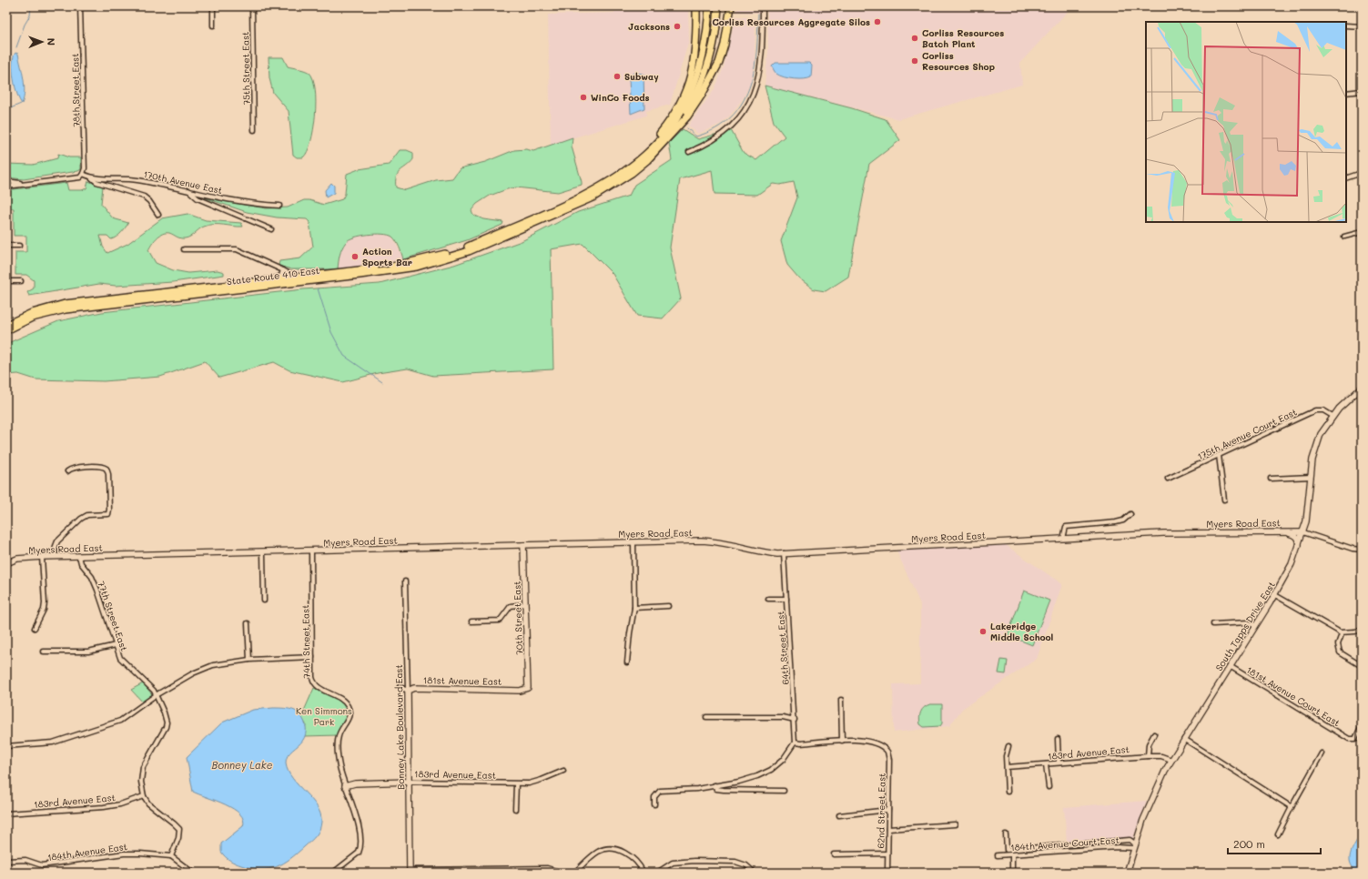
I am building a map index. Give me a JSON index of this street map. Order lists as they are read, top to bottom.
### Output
{
  "streets": {
    "highway": ["State Route 410 East"],
    "street": [
      "75th Street East",
      "78th Street East",
      "170th Avenue East",
      "175th Avenue Court East",
      "Myers Road East",
      "77th Street East",
      "70th Street East",
      "South Tapps Drive East",
      "74th Street East",
      "64th Street East",
      "181st Avenue East",
      "181st Avenue Court East",
      "Bonney Lake Boulevard East",
      "183rd Avenue East",
      "62nd Street East",
      "184th Avenue Court East",
      "184th Avenue East"
    ]
  },
  "crossings": [
    ["78th Street East", "170th Avenue East"],
    ["175th Avenue Court East", "South Tapps Drive East"],
    ["Myers Road East", "77th Street East"],
    ["Myers Road East", "70th Street East"],
    ["Myers Road East", "South Tapps Drive East"],
    ["Myers Road East", "74th Street East"],
    ["Myers Road East", "64th Street East"],
    ["77th Street East", "183rd Avenue East"],
    ["70th Street East", "181st Avenue East"],
    ["South Tapps Drive East", "181st Avenue Court East"],
    ["South Tapps Drive East", "183rd Avenue East"],
    ["South Tapps Drive East", "184th Avenue Court East"],
    ["74th Street East", "183rd Avenue East"],
    ["181st Avenue East", "Bonney Lake Boulevard East"],
    ["Bonney Lake Boulevard East", "183rd Avenue East"]
  ],
  "water": ["Bonney Lake"],
  "parks": ["Ken Simmons Park"],
  "places": [
    "Corliss Resources Aggregate Silos",
    "Jacksons",
    "Corliss Resources Batch Plant",
    "Corliss Resources Shop",
    "Subway",
    "WinCo Foods",
    "Action Sports Bar",
    "Lakeridge Middle School"
  ],
  "scale_bar": "200 m",
  "north": "right"
}
